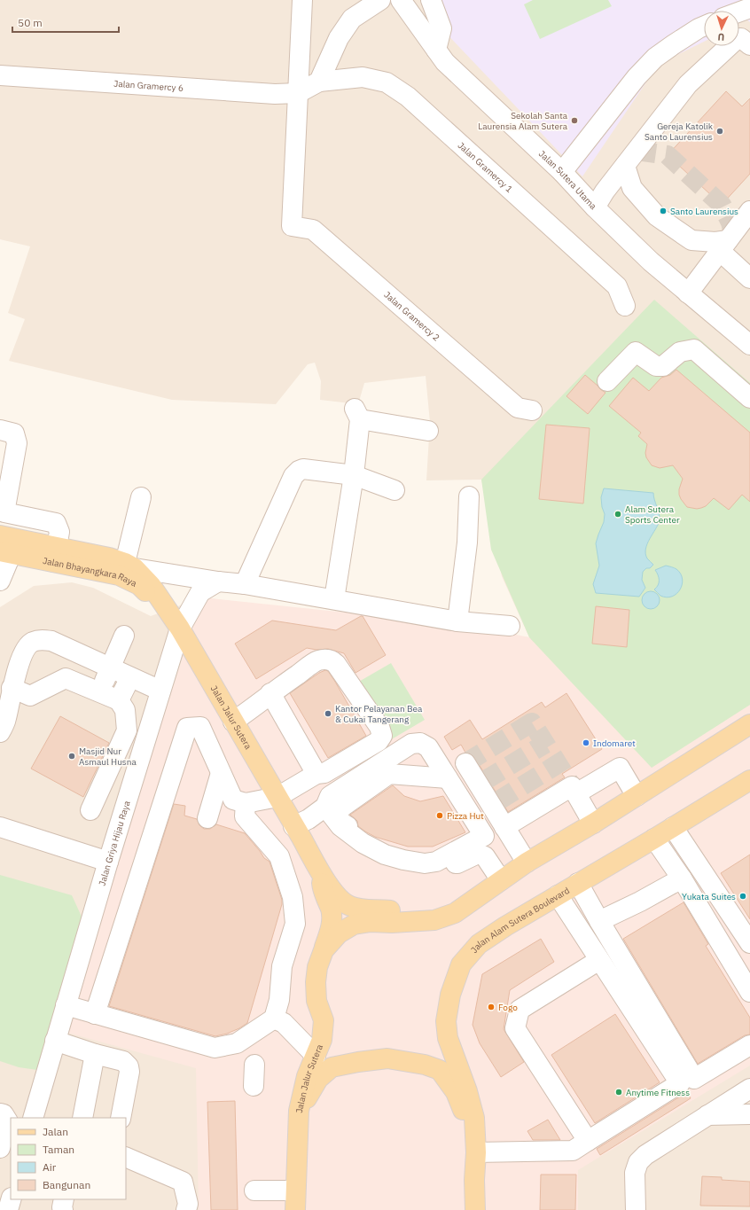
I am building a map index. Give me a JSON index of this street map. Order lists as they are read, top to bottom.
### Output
{
  "streets": {
    "main road": ["Jalan Bhayangkara Raya", "Jalan Jalur Sutera", "Jalan Alam Sutera Boulevard"],
    "street": [
      "Jalan Gramercy 6",
      "Jalan Gramercy 1",
      "Jalan Sutera Utama",
      "Jalan Gramercy 2",
      "Jalan Griya Hijau Raya"
    ]
  },
  "crossings": [
    ["Jalan Gramercy 6", "Jalan Gramercy 2"],
    ["Jalan Bhayangkara Raya", "Jalan Jalur Sutera"],
    ["Jalan Jalur Sutera", "Jalan Griya Hijau Raya"]
  ],
  "places": [
    "Sekolah Santa Laurensia Alam Sutera",
    "Gereja Katolik Santo Laurensius",
    "Santo Laurensius",
    "Alam Sutera Sports Center",
    "Kantor Pelayanan Bea & Cukai Tangerang",
    "Indomaret",
    "Masjid Nur Asmaul Husna",
    "Pizza Hut",
    "Yukata Suites",
    "Fogo",
    "Anytime Fitness"
  ],
  "legend": [
    "Jalan",
    "Taman",
    "Air",
    "Bangunan"
  ],
  "scale_bar": "50 m",
  "north": "bottom"
}
